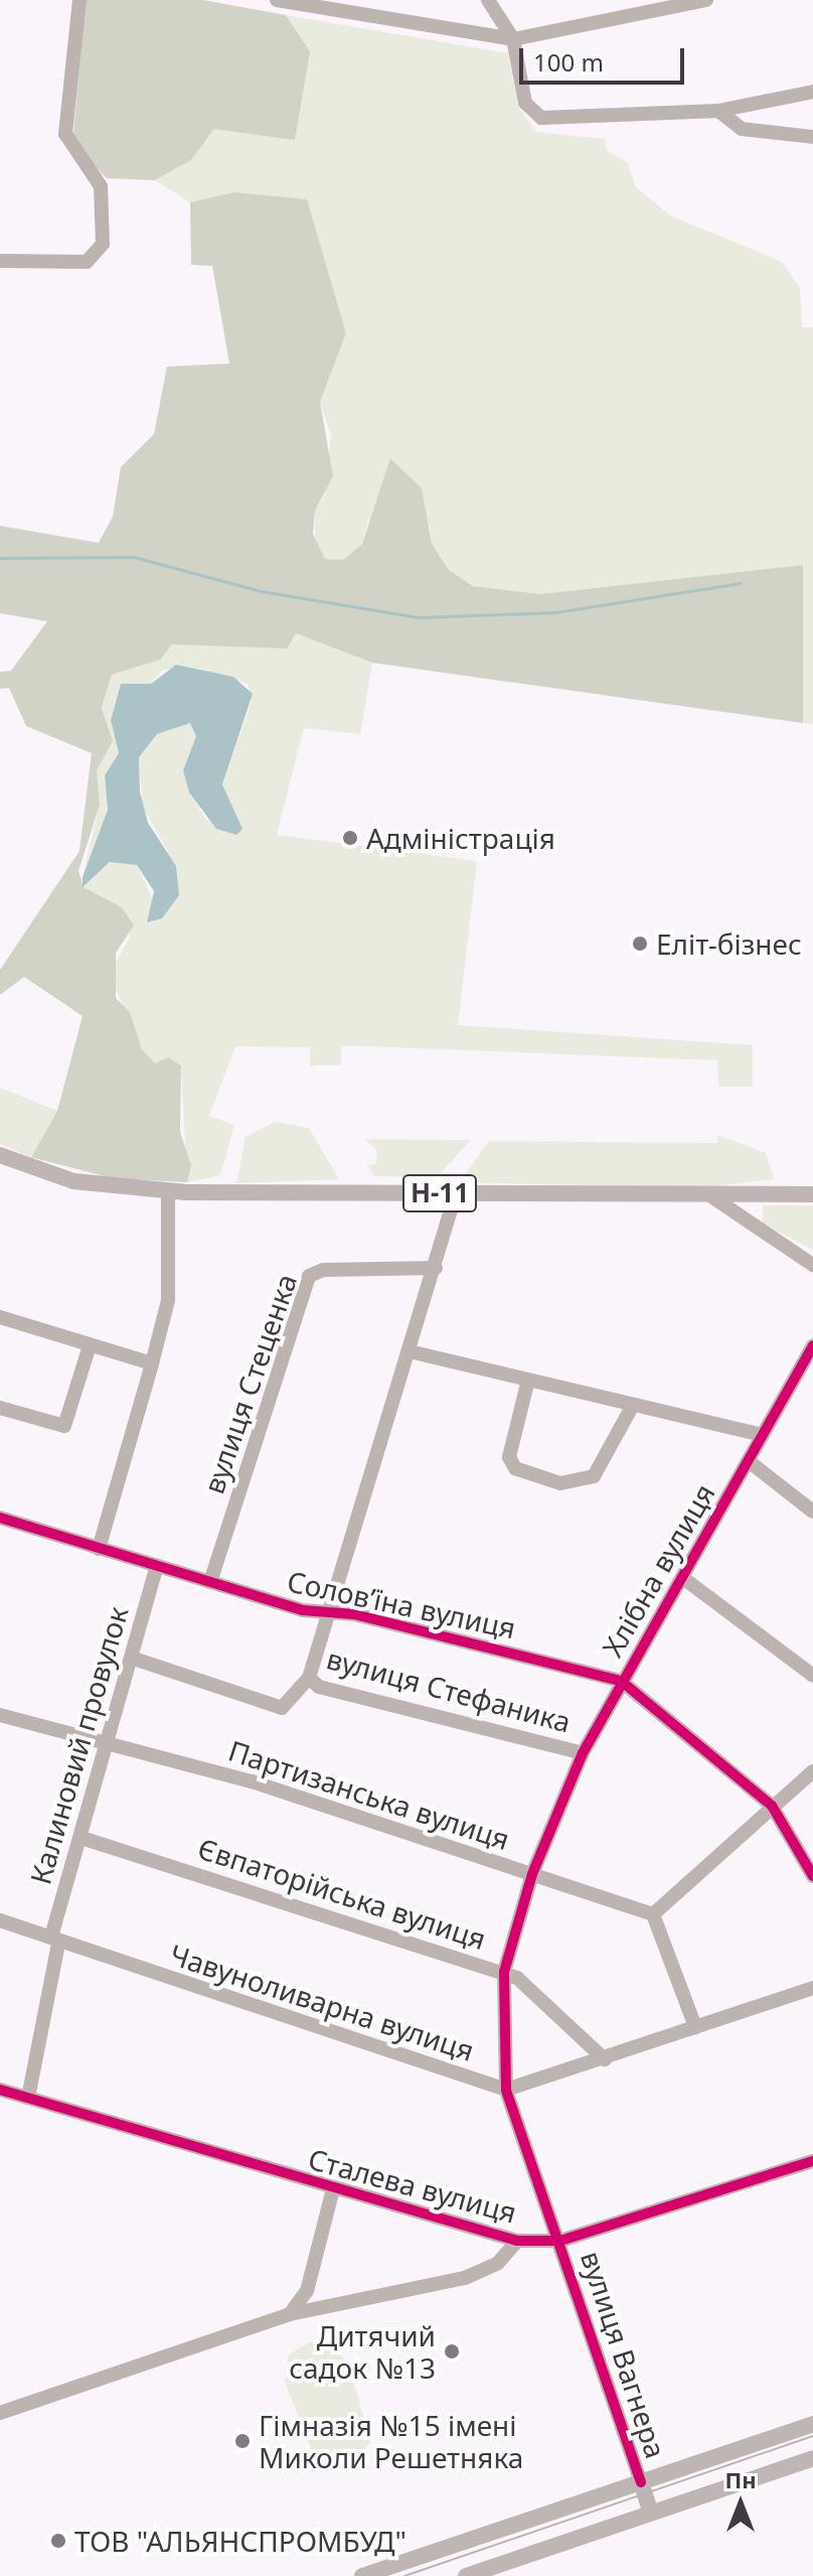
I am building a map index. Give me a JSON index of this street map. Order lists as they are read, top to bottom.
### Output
{
  "streets": {
    "main road": ["Н-11"],
    "street": [
      "вулиця Стеценка",
      "Хлібна вулиця",
      "Соловʼїна вулиця",
      "вулиця Стефаника",
      "Калиновий провулок",
      "Партизанська вулиця",
      "Євпаторійська вулиця",
      "Чавуноливарна вулиця",
      "Сталева вулиця",
      "вулиця Вагнера"
    ]
  },
  "crossings": [
    ["вулиця Стеценка", "Соловʼїна вулиця"],
    ["Хлібна вулиця", "Соловʼїна вулиця"],
    ["Хлібна вулиця", "вулиця Стефаника"],
    ["Хлібна вулиця", "Партизанська вулиця"],
    ["Хлібна вулиця", "Євпаторійська вулиця"],
    ["Хлібна вулиця", "Чавуноливарна вулиця"],
    ["Хлібна вулиця", "Сталева вулиця"],
    ["Хлібна вулиця", "вулиця Вагнера"],
    ["Соловʼїна вулиця", "Калиновий провулок"],
    ["вулиця Стефаника", "Калиновий провулок"],
    ["Калиновий провулок", "Партизанська вулиця"],
    ["Калиновий провулок", "Євпаторійська вулиця"],
    ["Калиновий провулок", "Чавуноливарна вулиця"],
    ["Калиновий провулок", "Сталева вулиця"],
    ["Сталева вулиця", "вулиця Вагнера"]
  ],
  "places": [
    "Адміністрація",
    "Еліт-бізнес",
    "Дитячий садок №13",
    "Гімназія №15 імені Миколи Решетняка",
    "ТОВ \"АЛЬЯНСПРОМБУД\""
  ],
  "scale_bar": "100 m",
  "north": "top"
}
